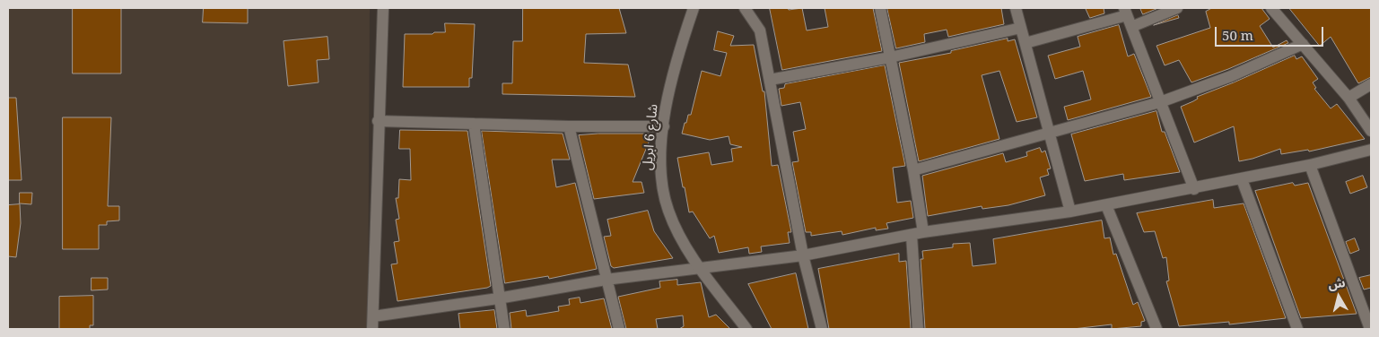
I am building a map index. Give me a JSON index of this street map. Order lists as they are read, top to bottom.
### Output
{
  "streets": {
    "street": ["شارع 6 ابريل"]
  },
  "scale_bar": "50 m",
  "north": "top"
}
